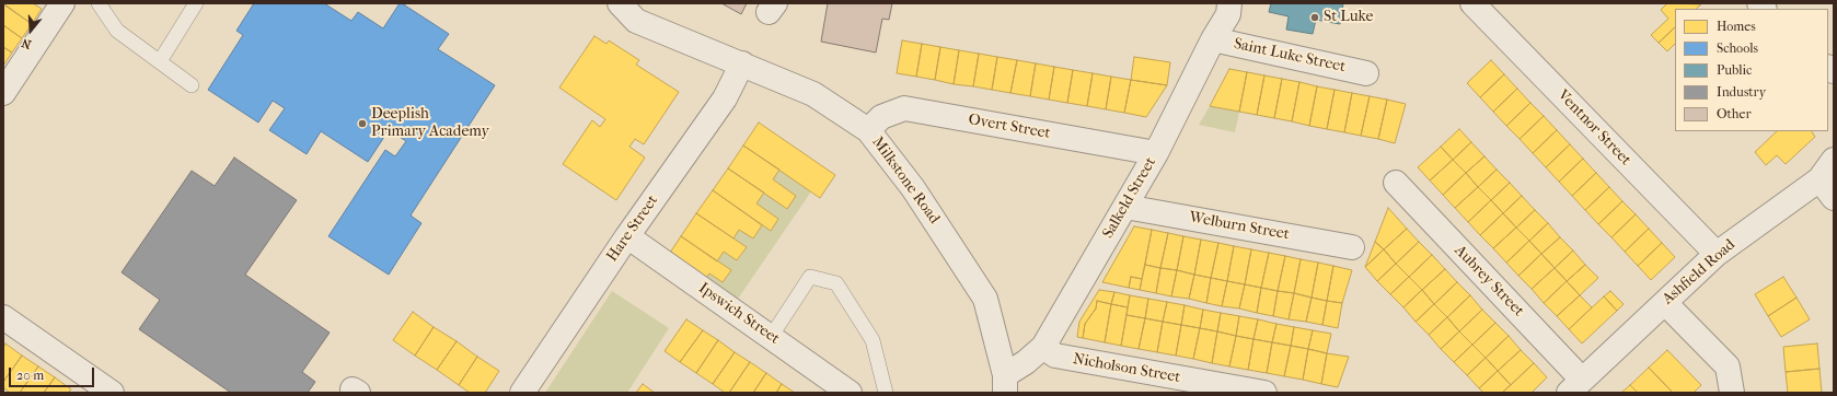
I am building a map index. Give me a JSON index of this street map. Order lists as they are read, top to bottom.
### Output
{
  "streets": {
    "street": [
      "Saint Luke Street",
      "Overt Street",
      "Ventnor Street",
      "Milkstone Road",
      "Salkeld Street",
      "Welburn Street",
      "Hare Street",
      "Ashfield Road",
      "Aubrey Street",
      "Ipswich Street",
      "Nicholson Street"
    ]
  },
  "crossings": [
    ["Saint Luke Street", "Salkeld Street"],
    ["Overt Street", "Milkstone Road"],
    ["Overt Street", "Salkeld Street"],
    ["Ventnor Street", "Ashfield Road"],
    ["Milkstone Road", "Salkeld Street"],
    ["Milkstone Road", "Hare Street"],
    ["Salkeld Street", "Welburn Street"],
    ["Salkeld Street", "Nicholson Street"],
    ["Hare Street", "Ipswich Street"],
    ["Ashfield Road", "Aubrey Street"]
  ],
  "places": ["St Luke", "Deeplish Primary Academy"],
  "legend": [
    "Homes",
    "Schools",
    "Public",
    "Industry",
    "Other"
  ],
  "scale_bar": "20 m",
  "north": "bottom"
}
